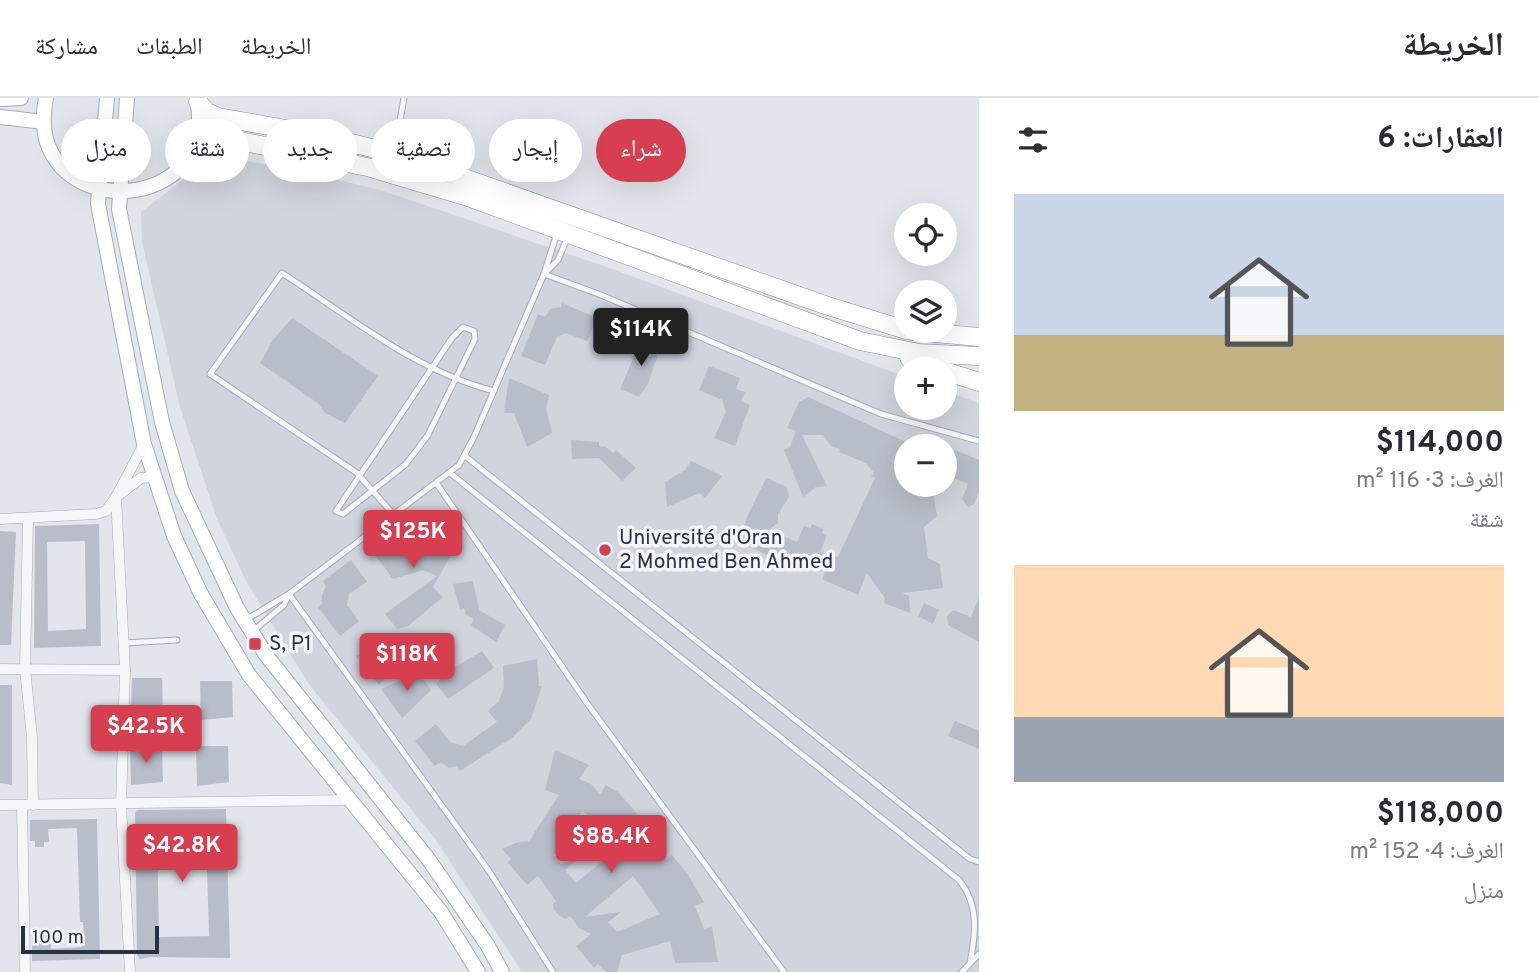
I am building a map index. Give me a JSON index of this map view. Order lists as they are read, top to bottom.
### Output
{
  "places": {
    "other": ["Université d'Oran 2 Mohmed Ben Ahmed"],
    "transit": ["S, P1"]
  },
  "scale_bar": "100 m",
  "page": {
    "header": "الخريطة",
    "nav": ["الخريطة", "الطبقات", "مشاركة"],
    "heading": "العقارات: 6",
    "chip": [
      "شراء",
      "إيجار",
      "تصفية",
      "جديد",
      "شقة",
      "منزل"
    ],
    "list": [
      {
        "name": "$114,000",
        "note": "الغرف: 3 · 116 m² · شقة"
      },
      {
        "name": "$118,000",
        "note": "الغرف: 4 · 152 m² · منزل"
      }
    ],
    "map_buttons": ["+", "−"],
    "price": [
      "$114K",
      "$125K",
      "$118K",
      "$42.5K",
      "$88.4K",
      "$42.8K"
    ],
    "scale": "100 m"
  }
}
